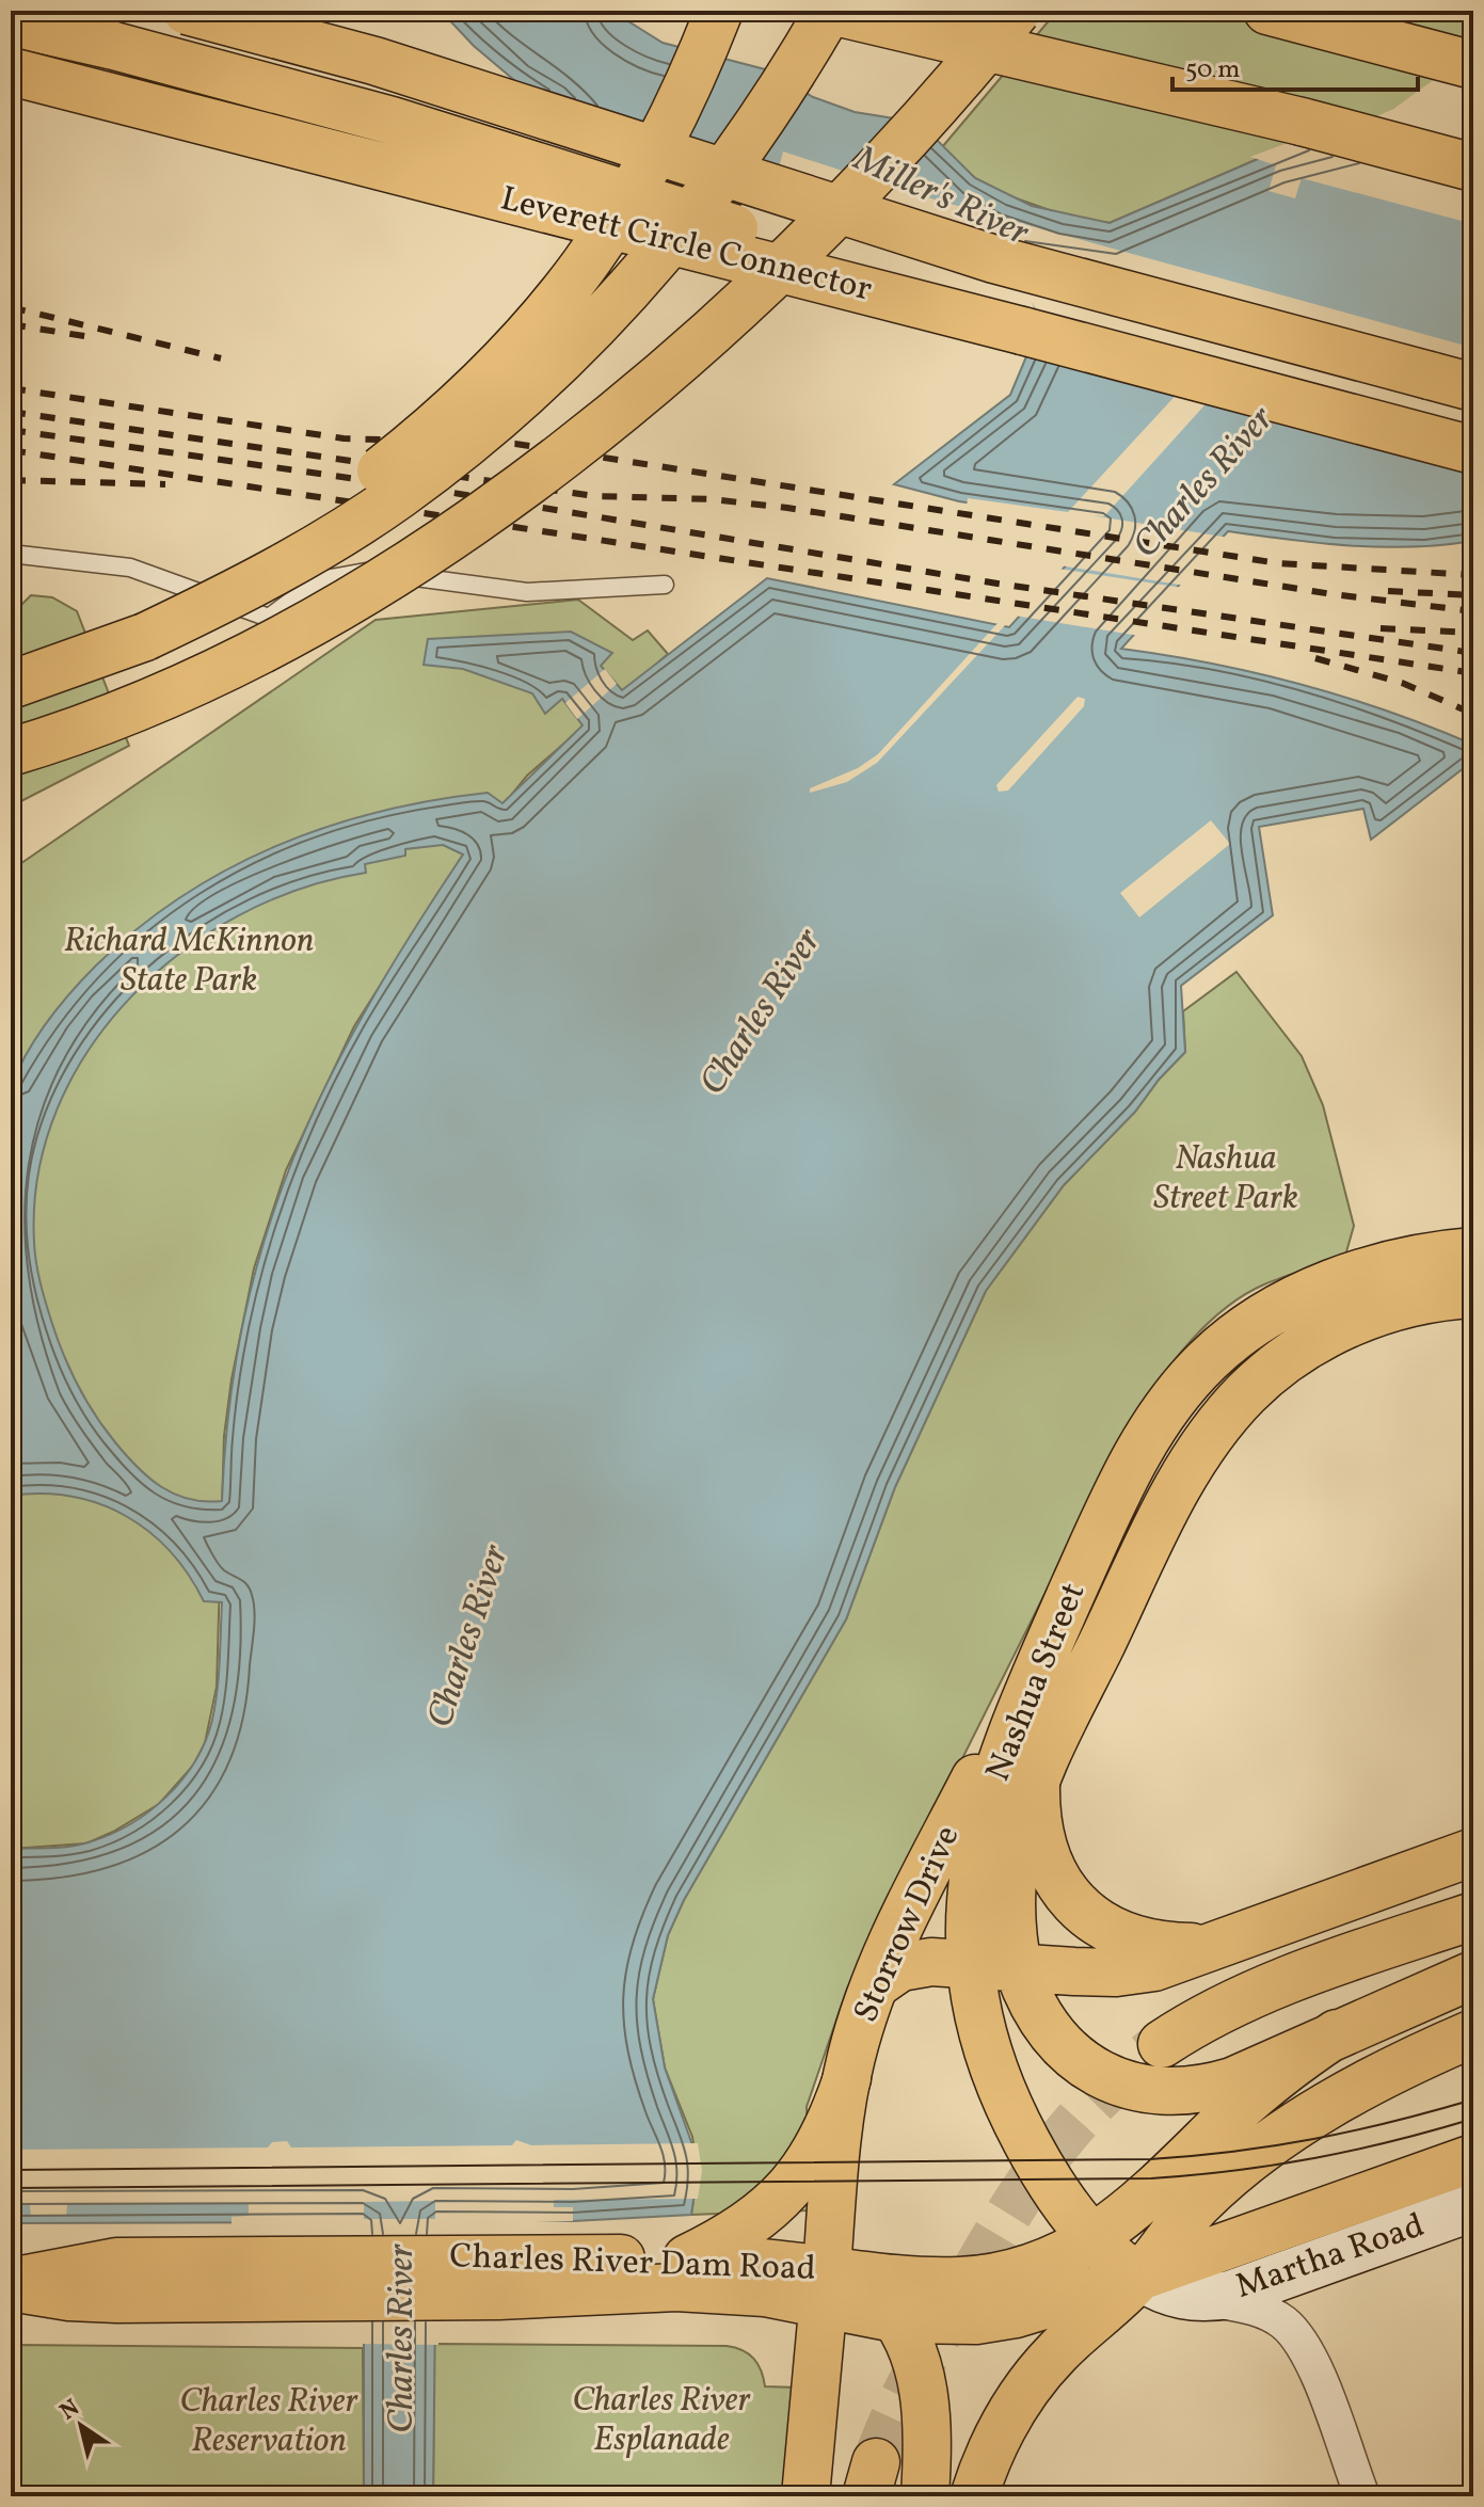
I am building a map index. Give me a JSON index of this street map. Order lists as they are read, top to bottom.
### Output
{
  "streets": {
    "main road": [
      "Leverett Circle Connector",
      "Nashua Street",
      "Storrow Drive",
      "Martha Road",
      "Charles River Dam Road"
    ]
  },
  "crossings": [
    ["Nashua Street", "Storrow Drive"],
    ["Nashua Street", "Martha Road"],
    ["Nashua Street", "Charles River Dam Road"],
    ["Storrow Drive", "Charles River Dam Road"]
  ],
  "water": ["Miller's River", "Charles River"],
  "parks": [
    "Richard McKinnon State Park",
    "Nashua Street Park",
    "Charles River Esplanade",
    "Charles River Reservation"
  ],
  "scale_bar": "50 m",
  "north": "top left"
}
